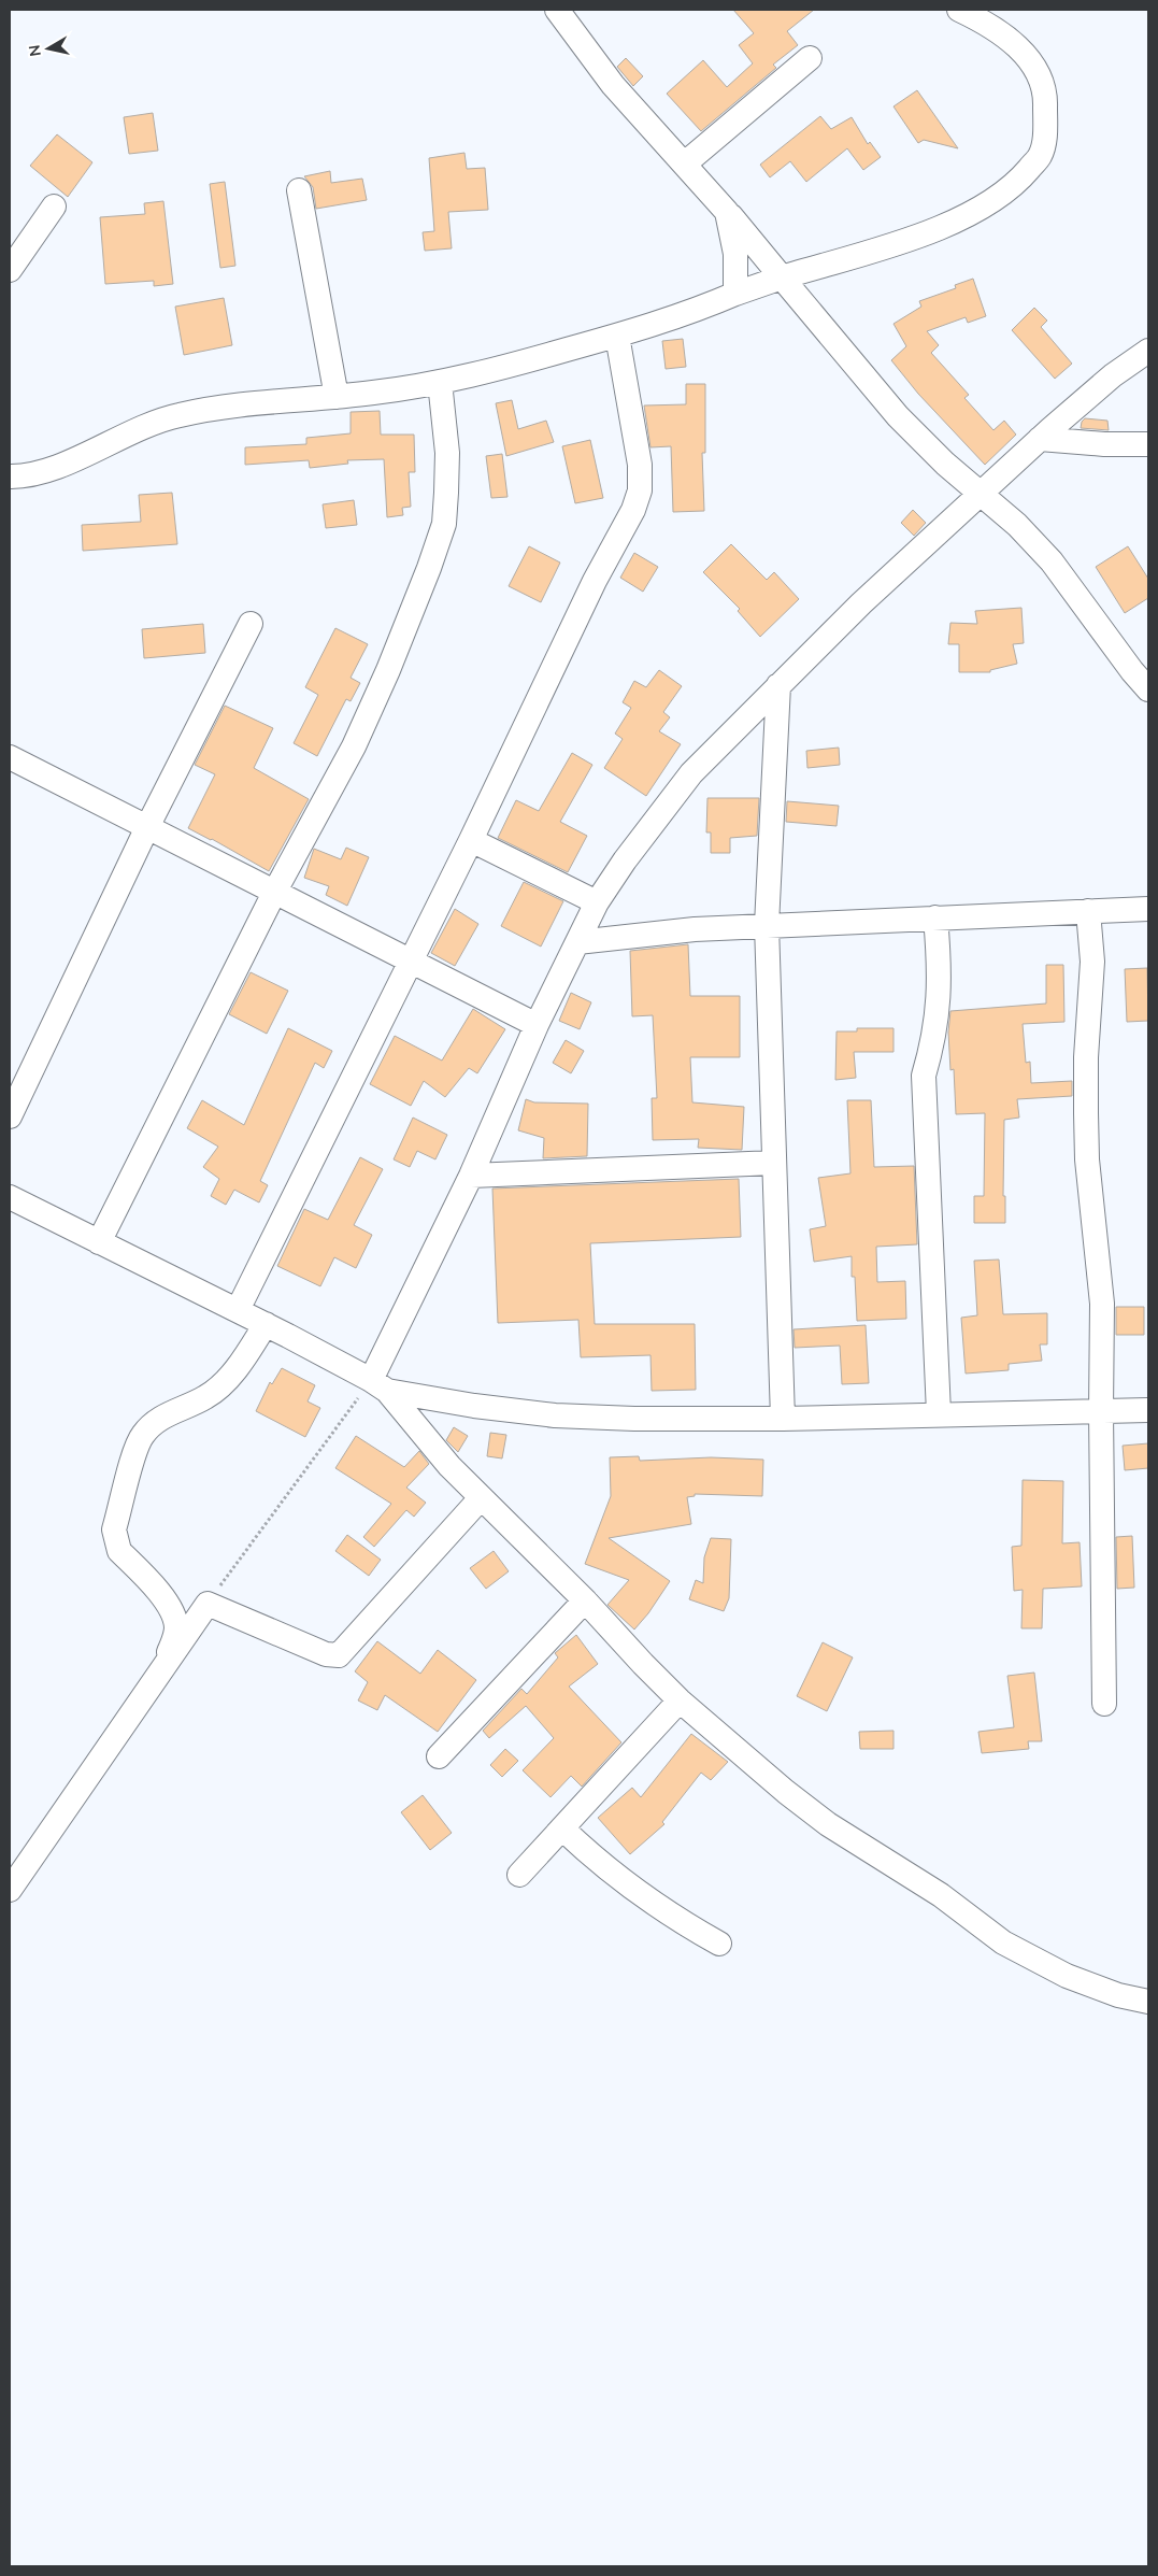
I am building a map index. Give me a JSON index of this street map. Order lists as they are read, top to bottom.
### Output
{
  "north": "left"
}
